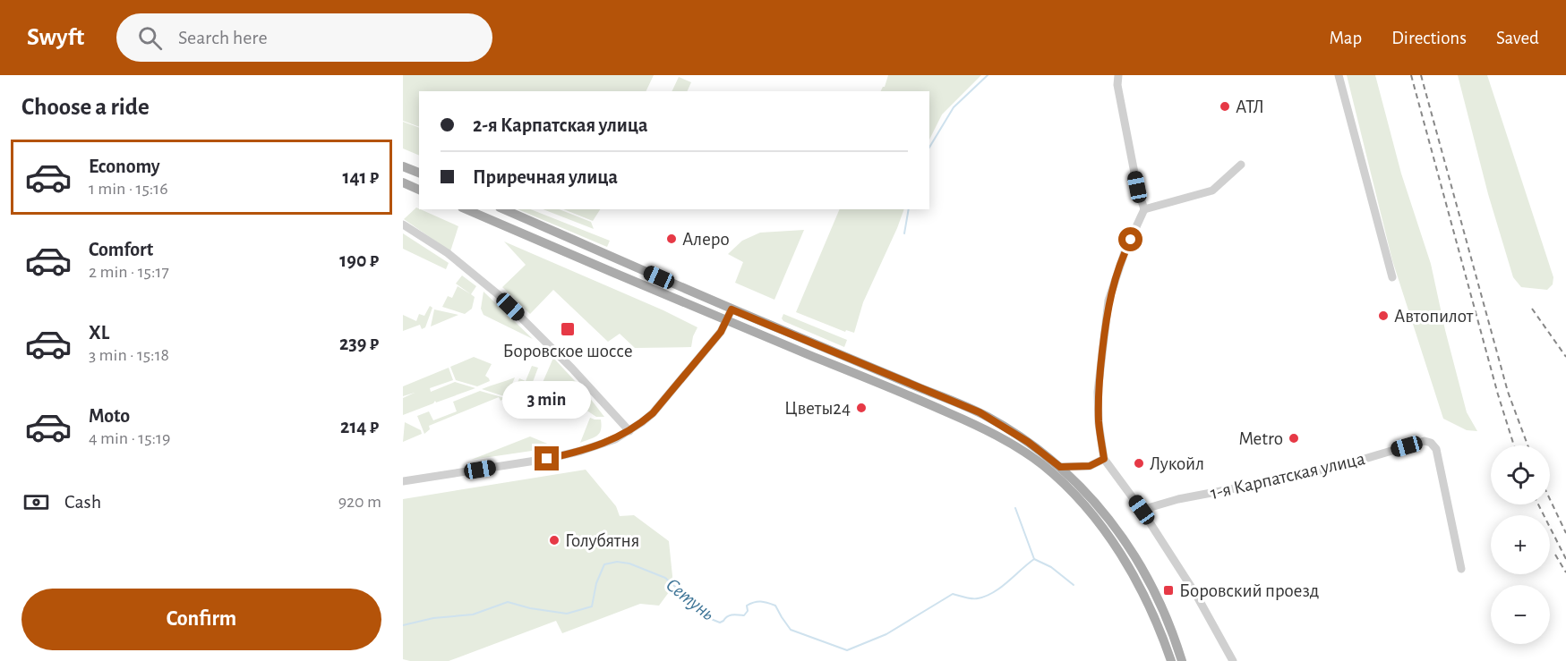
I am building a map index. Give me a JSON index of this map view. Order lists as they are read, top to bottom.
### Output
{
  "streets": {
    "street": ["1-я Карпатская улица"]
  },
  "water": ["Сетунь"],
  "places": {
    "other": [
      "АТЛ",
      "Алеро",
      "Автопилот",
      "Цветы24",
      "Metro",
      "Лукойл",
      "Голубятня"
    ],
    "transit": ["Боровское шоссе", "Боровский проезд"]
  },
  "page": {
    "header": "Swyft",
    "search": "Search here",
    "nav": ["Map", "Directions", "Saved"],
    "heading": "Choose a ride",
    "banner": ["2-я Карпатская улица", "Приречная улица"],
    "list": [
      {
        "name": "Economy",
        "note": "1 min · 15:16",
        "value": "141 ₽"
      },
      {
        "name": "Comfort",
        "note": "2 min · 15:17",
        "value": "190 ₽"
      },
      {
        "name": "XL",
        "note": "3 min · 15:18",
        "value": "239 ₽"
      },
      {
        "name": "Moto",
        "note": "4 min · 15:19",
        "value": "214 ₽"
      }
    ],
    "bubble": "3 min",
    "map_buttons": ["+", "−"],
    "pay": ["Cash", "920 m"],
    "buttons": "Confirm"
  }
}
